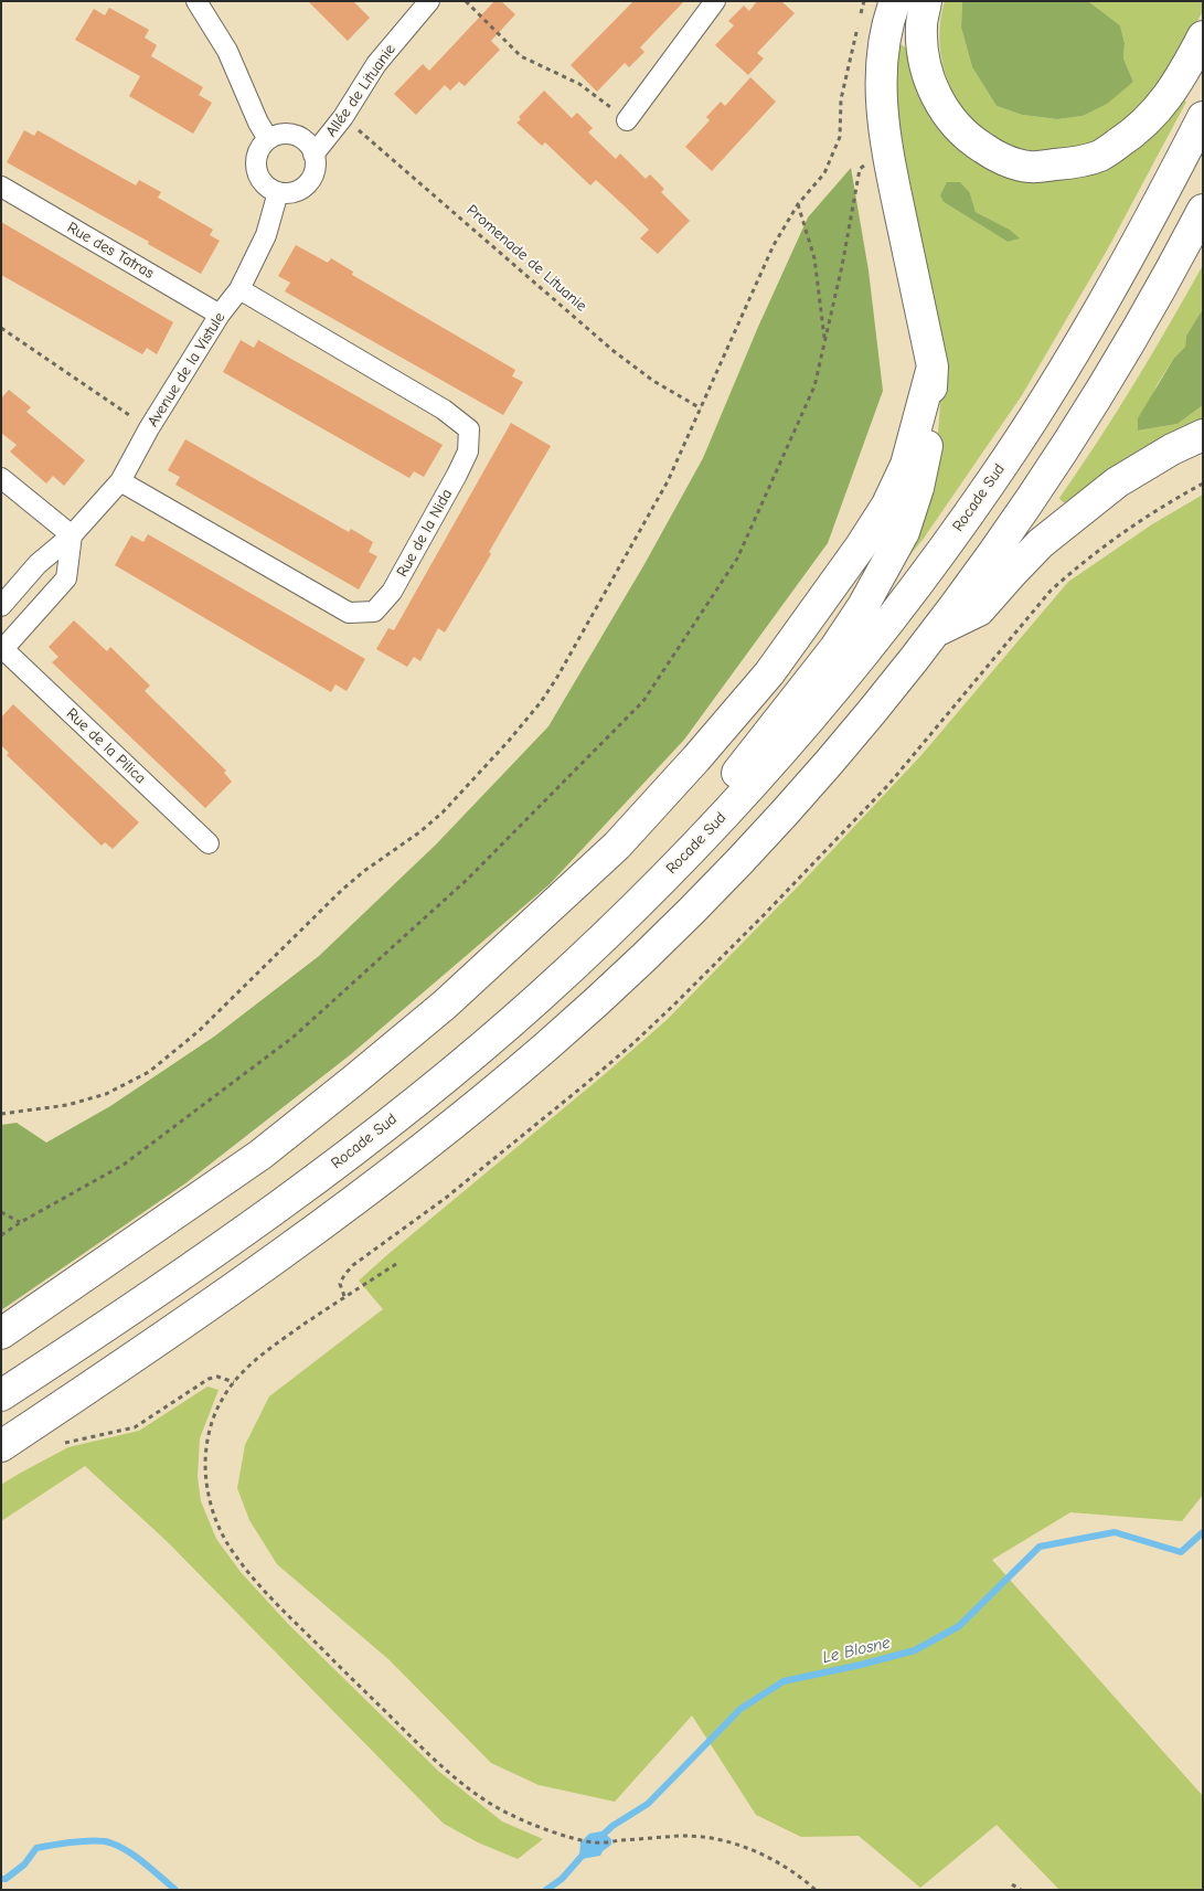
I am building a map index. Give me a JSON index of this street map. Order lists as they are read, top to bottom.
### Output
{
  "streets": {
    "highway": ["Rocade Sud"],
    "street": [
      "Allée de Lituanie",
      "Rue des Tatras",
      "Avenue de la Vistule",
      "Rue de la Nida",
      "Rue de la Pilica"
    ],
    "path": ["Promenade de Lituanie"]
  },
  "crossings": [
    ["Allée de Lituanie", "Promenade de Lituanie"],
    ["Allée de Lituanie", "Avenue de la Vistule"],
    ["Rue des Tatras", "Avenue de la Vistule"],
    ["Avenue de la Vistule", "Rue de la Nida"]
  ],
  "water": ["Le Blosne"]
}
